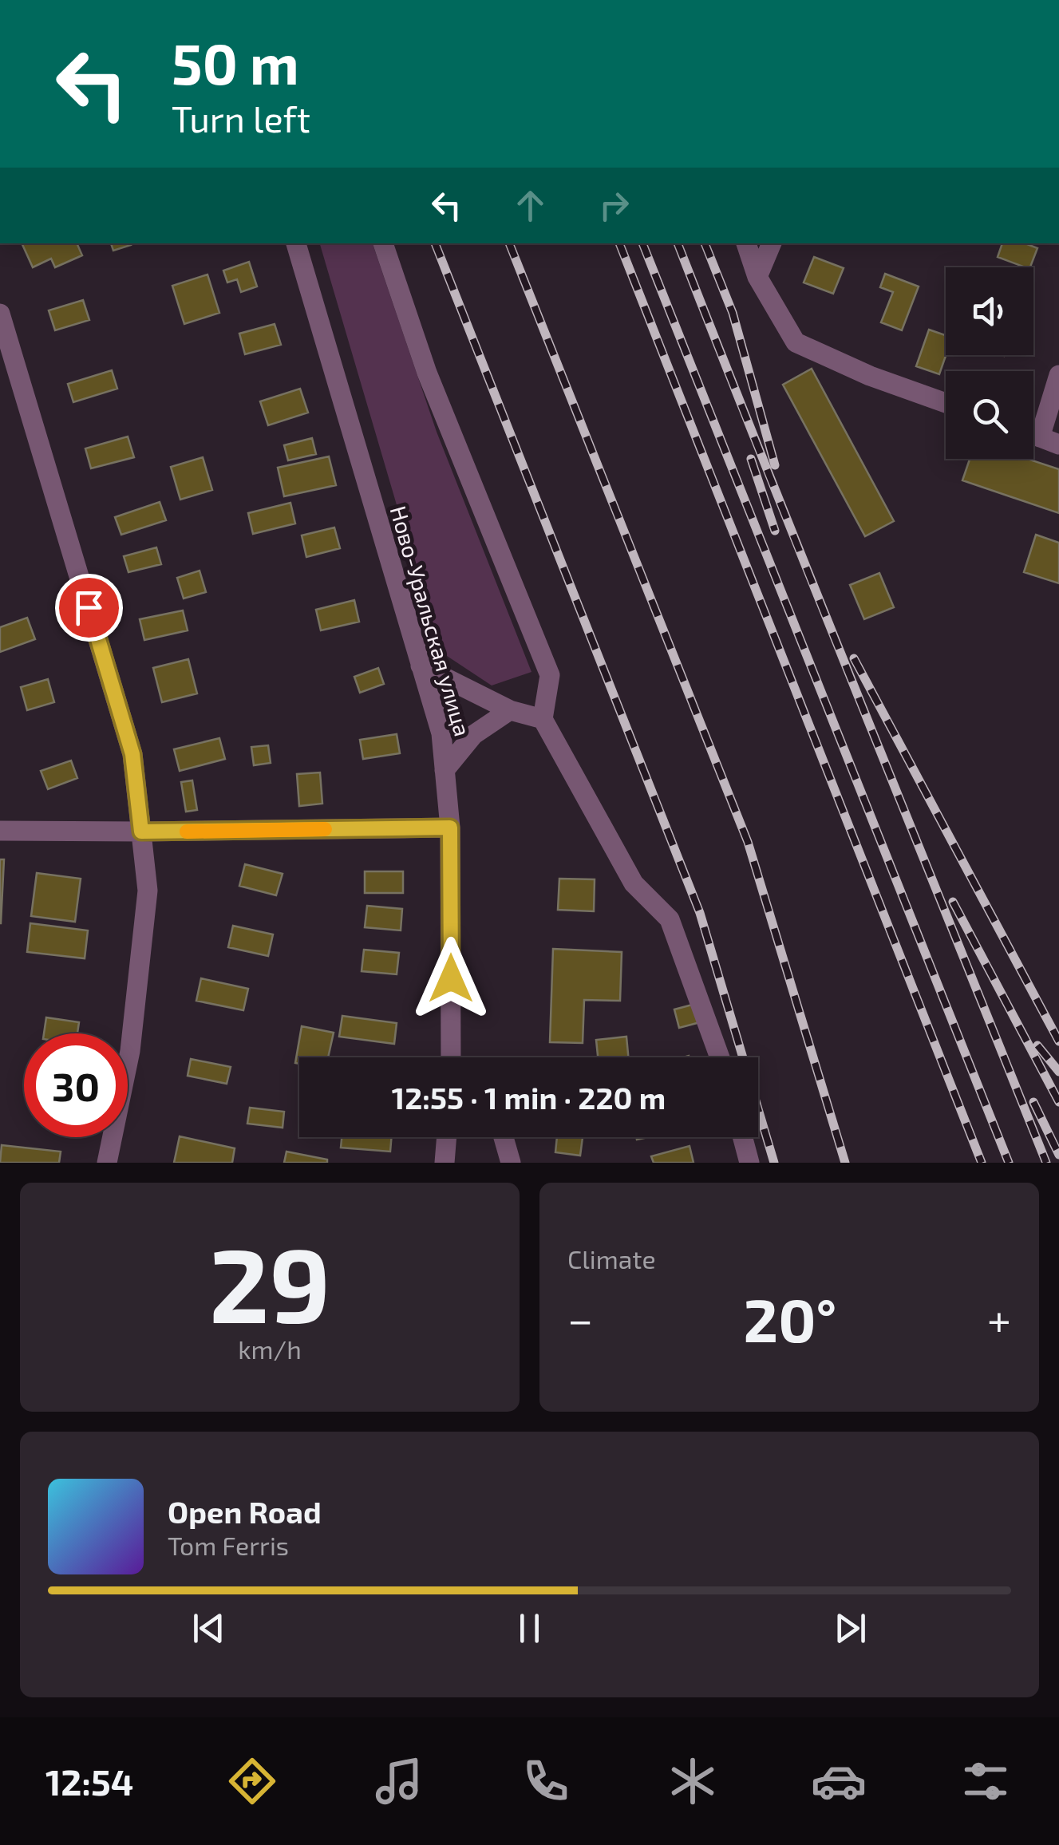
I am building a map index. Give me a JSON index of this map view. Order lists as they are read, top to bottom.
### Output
{
  "streets": {
    "street": ["Ново-Уральская улица"]
  },
  "page": {
    "turn": ["50 m", "Turn left"],
    "limit": "30",
    "trip": "12:55 · 1 min · 220 m",
    "tile": [
      ["29", "km/h"],
      "Climate"
    ],
    "heat": ["−", "20°", "+"],
    "song": ["Open Road", "Tom Ferris"],
    "tabs": "12:54"
  }
}
